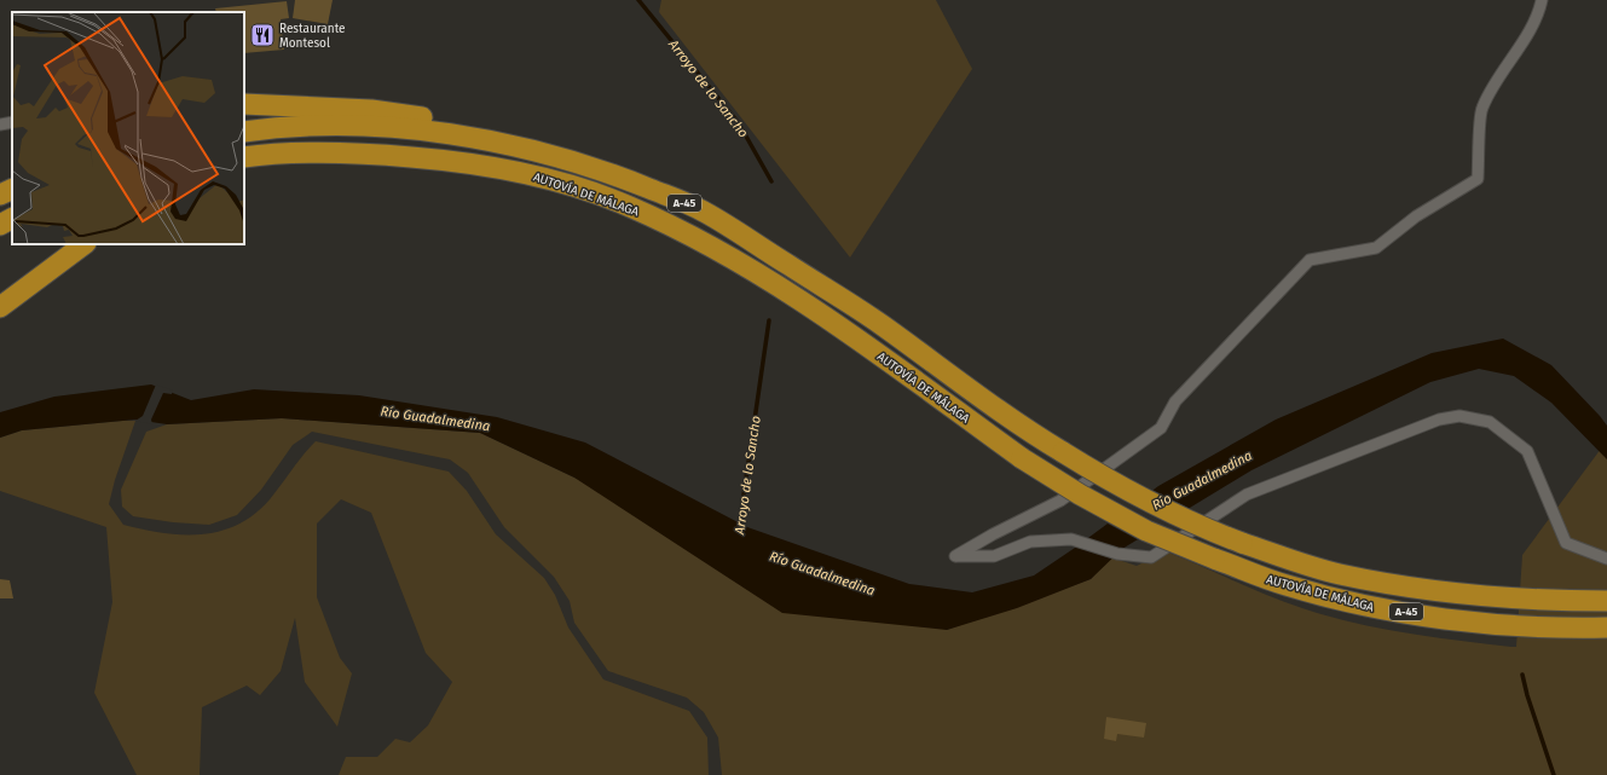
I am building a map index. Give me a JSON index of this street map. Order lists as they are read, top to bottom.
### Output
{
  "streets": {
    "highway": ["AUTOVÍA DE MÁLAGA", "A-45"]
  },
  "water": ["Arroyo de lo Sancho", "Río Guadalmedina"],
  "places": {
    "restaurant": ["Restaurante Montesol"]
  }
}
